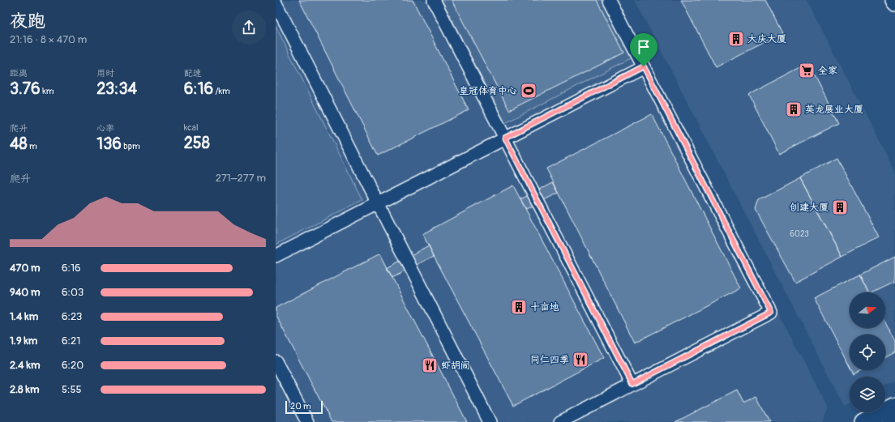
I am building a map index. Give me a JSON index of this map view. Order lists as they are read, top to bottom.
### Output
{
  "places": {
    "building": [
      "大庆大厦",
      "英龙展业大厦",
      "创建大厦",
      "十亩地"
    ],
    "supermarket": ["全家"],
    "sports": ["皇冠体育中心"],
    "restaurant": ["同仁四季", "虾胡闹"]
  },
  "house_numbers": ["6023"],
  "scale_bar": "20 m",
  "north": "right",
  "page": {
    "heading": ["夜跑", "21:16 · 8 × 470 m"],
    "stats": [
      ["距离", "3.76 km"],
      ["用时", "23:34"],
      ["配速", "6:16 /km"],
      ["爬升", "48 m"],
      ["心率", "136 bpm"],
      ["kcal", "258"]
    ],
    "chart": ["爬升", "271–277 m"],
    "list": [
      {
        "name": "470 m",
        "note": "6:16"
      },
      {
        "name": "940 m",
        "note": "6:03"
      },
      {
        "name": "1.4 km",
        "note": "6:23"
      },
      {
        "name": "1.9 km",
        "note": "6:21"
      },
      {
        "name": "2.4 km",
        "note": "6:20"
      },
      {
        "name": "2.8 km",
        "note": "5:55"
      }
    ],
    "scale": "20 m"
  }
}
